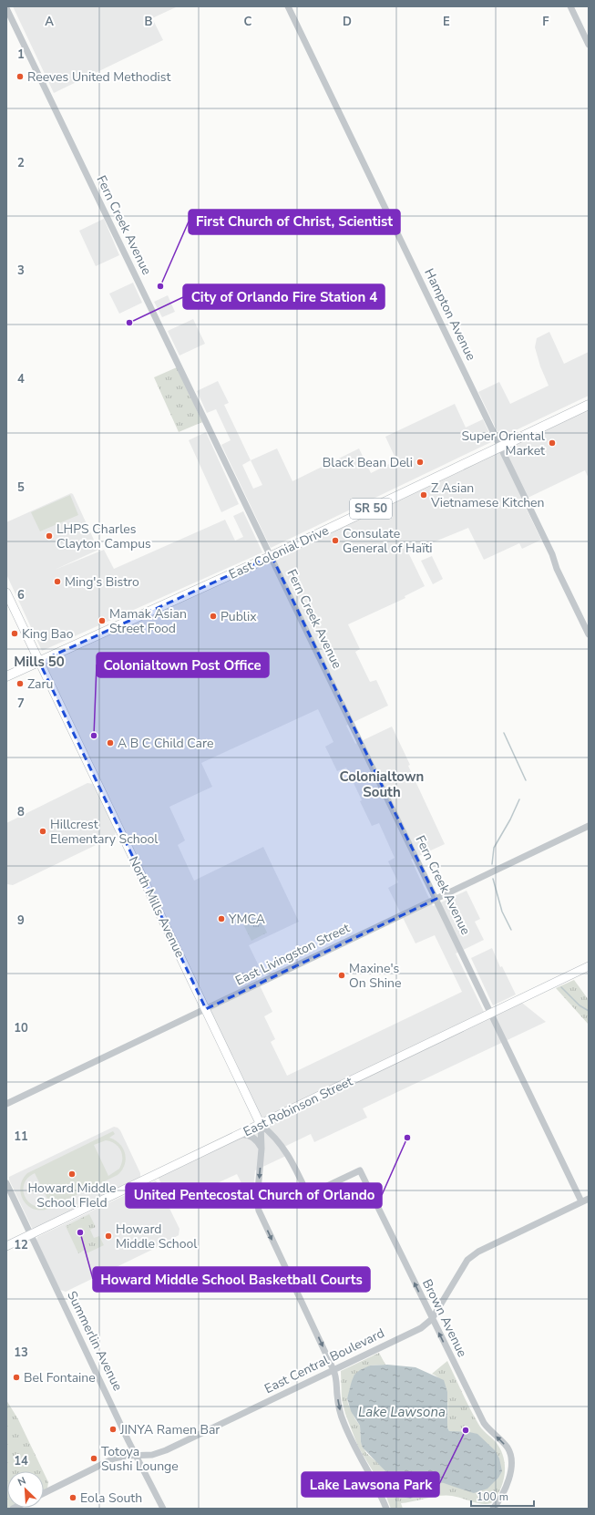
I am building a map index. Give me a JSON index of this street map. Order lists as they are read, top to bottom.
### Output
{
  "streets": {
    "highway": ["SR 50", "East Colonial Drive"],
    "main road": ["North Mills Avenue", "East Robinson Street"],
    "street": [
      "Fern Creek Avenue",
      "Hampton Avenue",
      "East Livingston Street",
      "Brown Avenue",
      "Summerlin Avenue",
      "East Central Boulevard"
    ]
  },
  "crossings": [
    ["Fern Creek Avenue", "East Colonial Drive"],
    ["Fern Creek Avenue", "East Livingston Street"],
    ["Fern Creek Avenue", "East Robinson Street"],
    ["Fern Creek Avenue", "East Central Boulevard"],
    ["Hampton Avenue", "East Colonial Drive"],
    ["East Colonial Drive", "North Mills Avenue"],
    ["North Mills Avenue", "East Livingston Street"],
    ["North Mills Avenue", "East Robinson Street"],
    ["North Mills Avenue", "Brown Avenue"],
    ["East Robinson Street", "Summerlin Avenue"],
    ["Brown Avenue", "East Central Boulevard"],
    ["Summerlin Avenue", "East Central Boulevard"]
  ],
  "one_way": ["Brown Avenue"],
  "districts": ["Mills 50", "Colonialtown South"],
  "water": ["Lake Lawsona"],
  "places": [
    "Reeves United Methodist",
    "First Church of Christ, Scientist",
    "City of Orlando Fire Station 4",
    "Super Oriental Market",
    "Black Bean Deli",
    "Z Asian Vietnamese Kitchen",
    "LHPS Charles Clayton Campus",
    "Consulate General of Haïti",
    "Ming's Bistro",
    "Publix",
    "Mamak Asian Street Food",
    "King Bao",
    "Zaru",
    "Colonialtown Post Office",
    "A B C Child Care",
    "Hillcrest Elementary School",
    "YMCA",
    "Maxine's On Shine",
    "United Pentecostal Church of Orlando",
    "Howard Middle School FIeld",
    "Howard Middle School Basketball Courts",
    "Howard Middle School",
    "Bel Fontaine",
    "JINYA Ramen Bar",
    "Lake Lawsona Park",
    "Totoya Sushi Lounge",
    "Eola South"
  ],
  "scale_bar": "100 m",
  "north": "top left",
  "grid": {
    "columns": [
      "A",
      "B",
      "C",
      "D",
      "E",
      "F"
    ],
    "rows": [
      "1",
      "2",
      "3",
      "4",
      "5",
      "6",
      "7",
      "8",
      "9",
      "10",
      "11",
      "12",
      "13",
      "14"
    ]
  }
}
